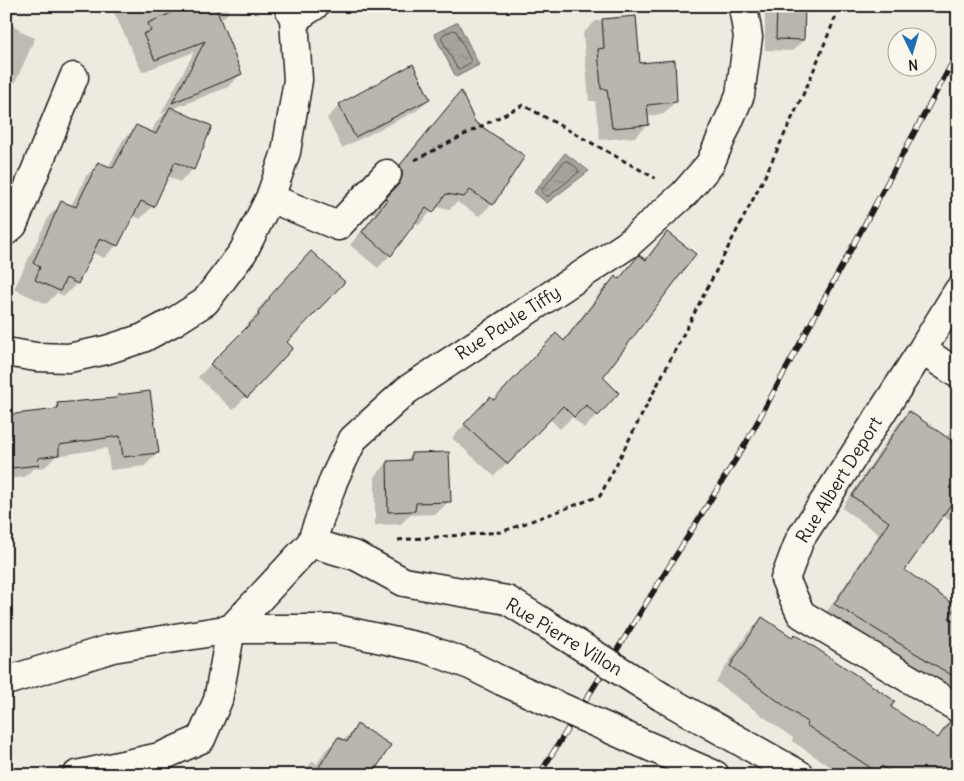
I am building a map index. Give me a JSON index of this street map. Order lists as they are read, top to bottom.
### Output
{
  "streets": {
    "street": ["Rue Paule Tiffy", "Rue Albert Deport", "Rue Pierre Villon"]
  },
  "crossings": [
    ["Rue Paule Tiffy", "Rue Pierre Villon"]
  ],
  "north": "bottom"
}
